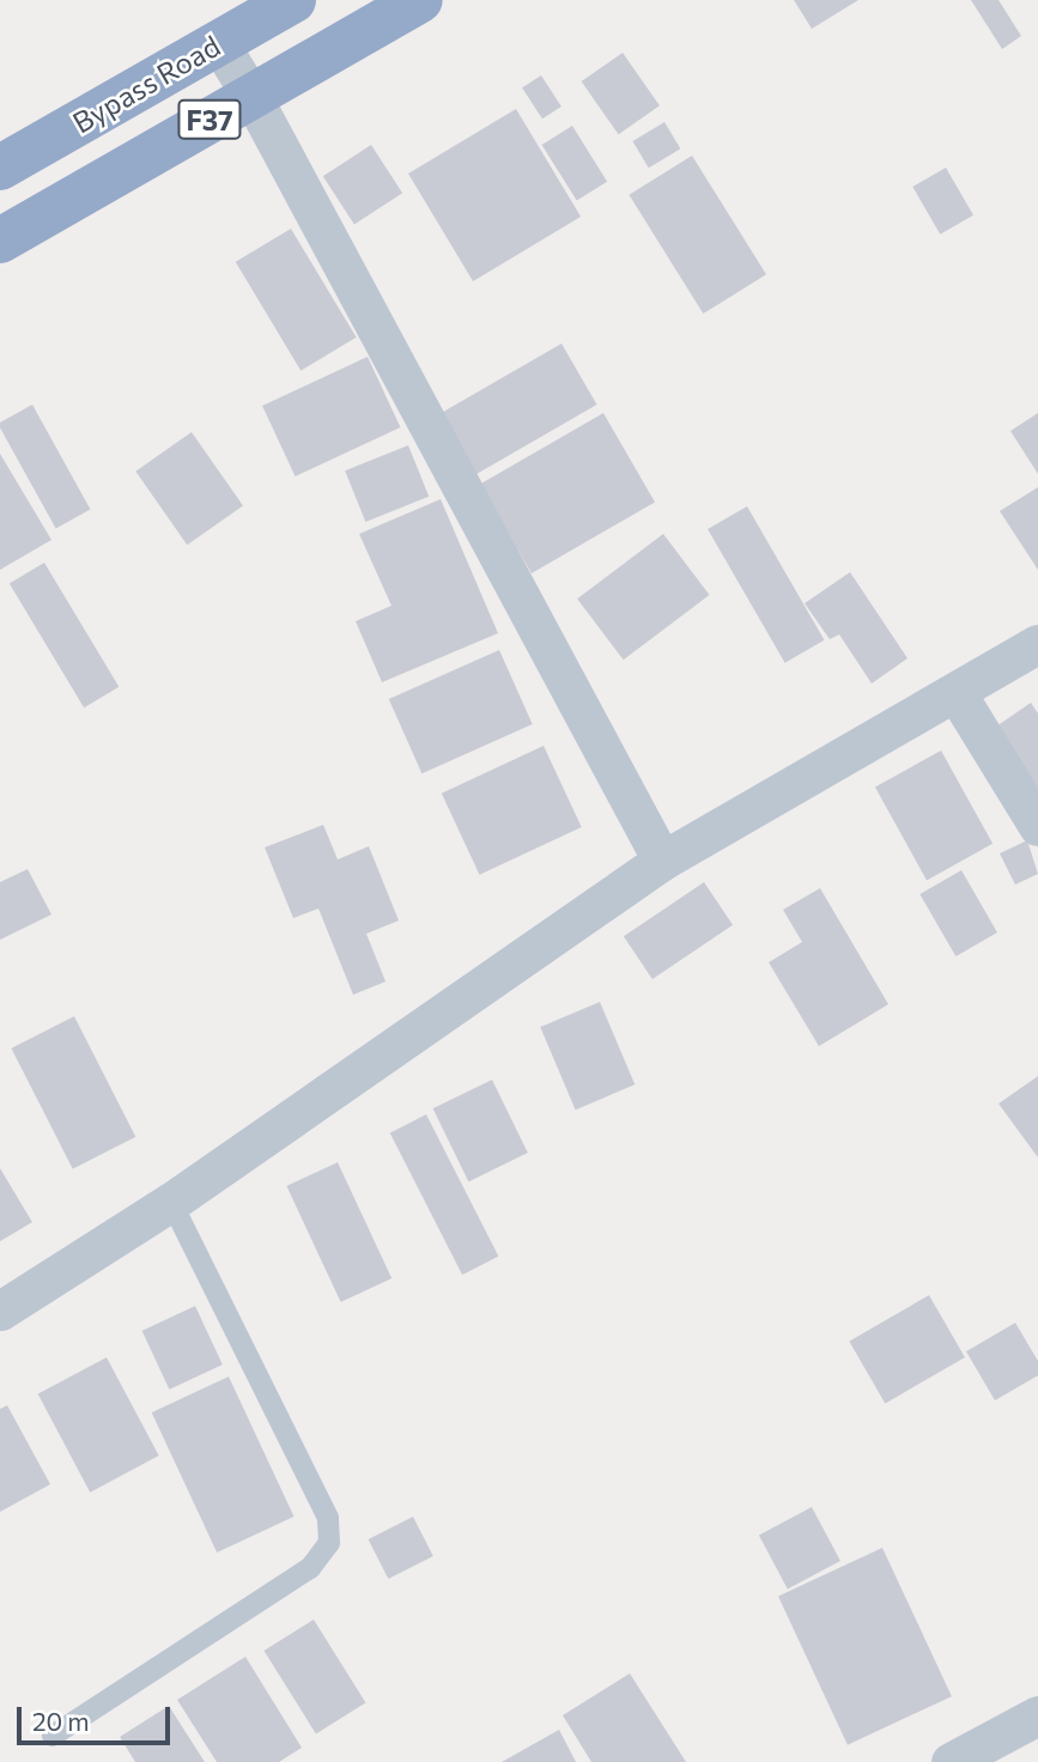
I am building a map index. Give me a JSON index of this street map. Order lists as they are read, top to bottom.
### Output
{
  "streets": {
    "highway": ["Bypass Road", "F37"]
  },
  "scale_bar": "20 m"
}
